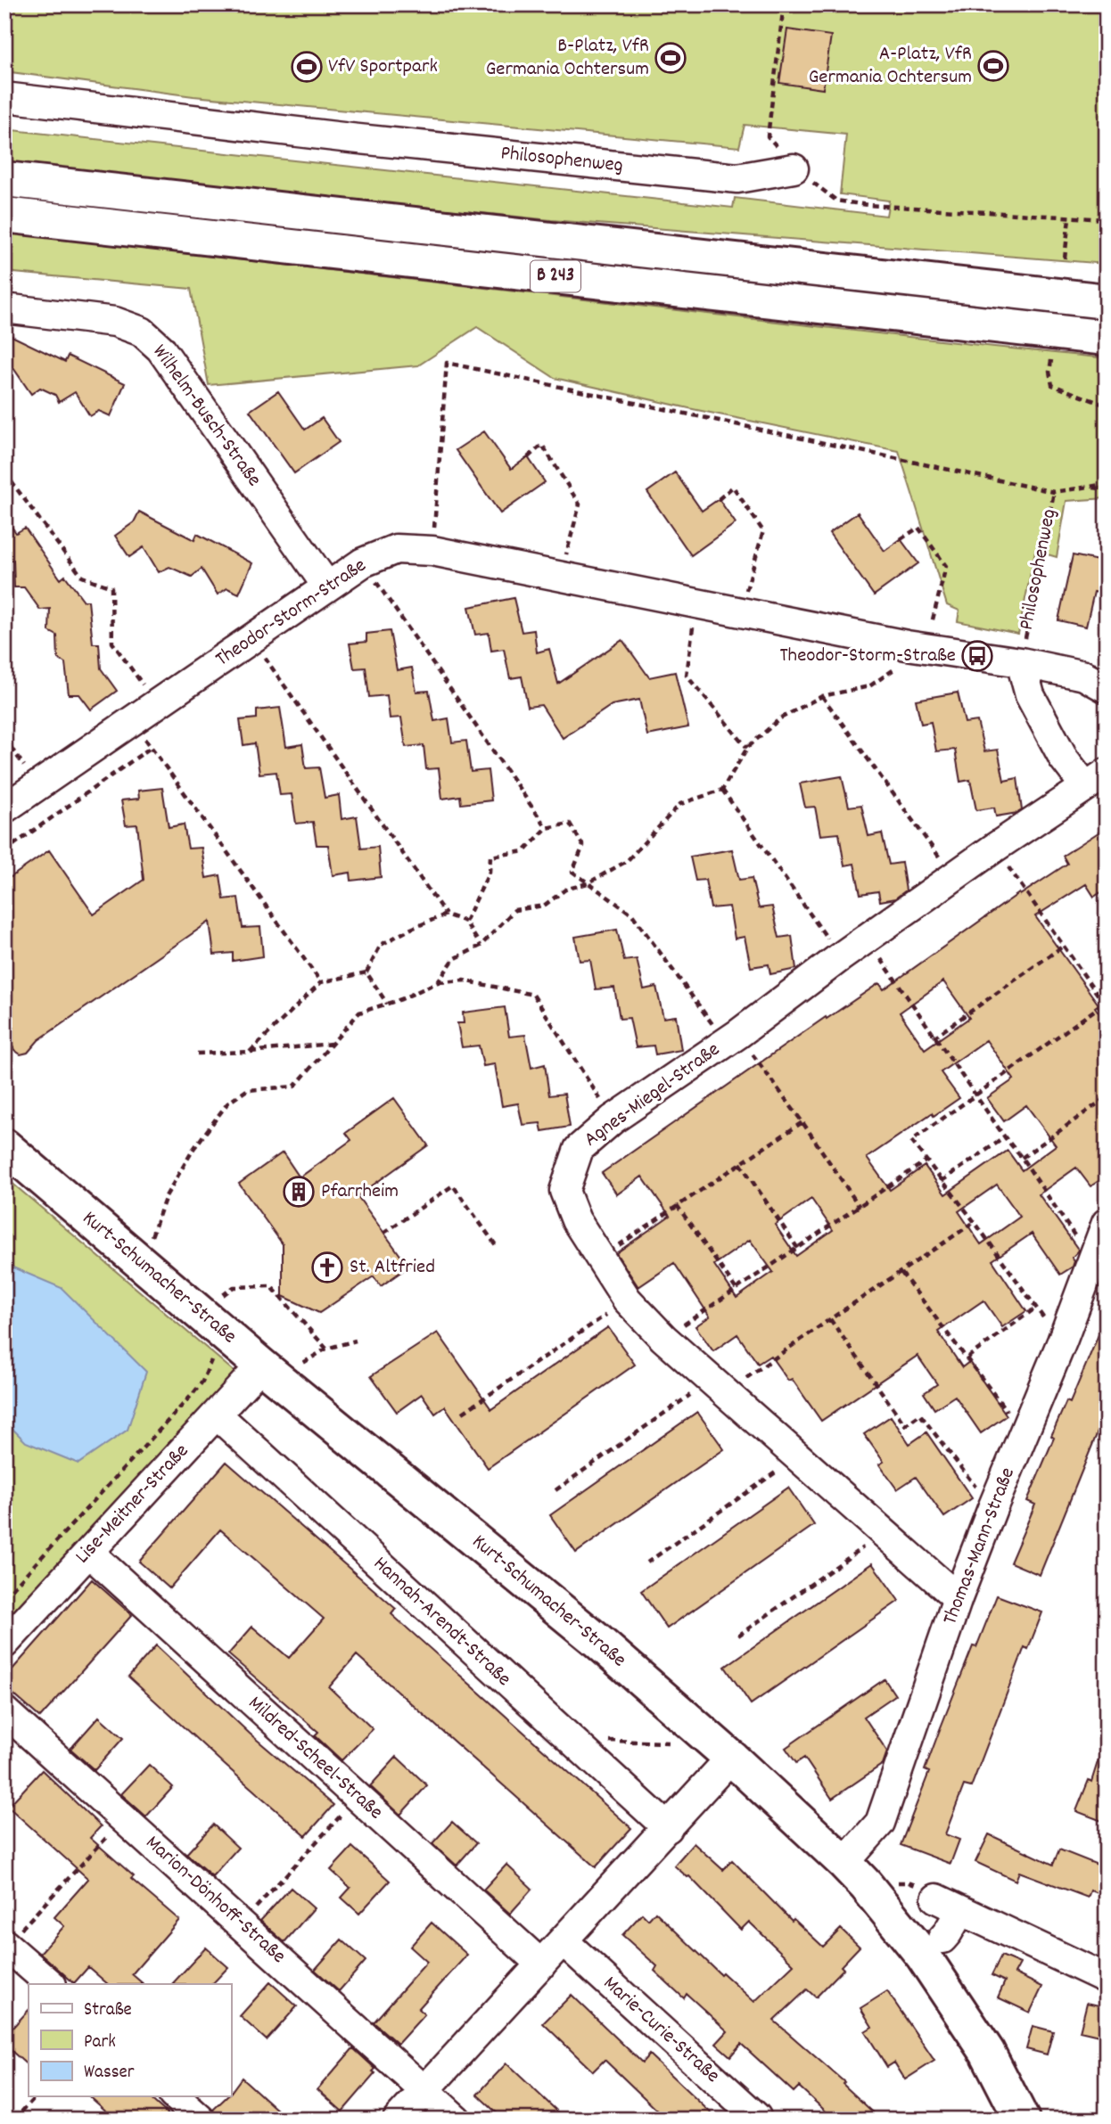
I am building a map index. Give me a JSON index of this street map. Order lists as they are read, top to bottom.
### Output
{
  "streets": {
    "main road": ["B 243", "Kurt-Schumacher-Straße"],
    "street": [
      "Philosophenweg",
      "Wilhelm-Busch-Straße",
      "Theodor-Storm-Straße",
      "Agnes-Miegel-Straße",
      "Lise-Meitner-Straße",
      "Thomas-Mann-Straße",
      "Hannah-Arendt-Straße",
      "Mildred-Scheel-Straße",
      "Marion-Dönhoff-Straße",
      "Marie-Curie-Straße"
    ]
  },
  "crossings": [
    ["Philosophenweg", "Theodor-Storm-Straße"],
    ["Wilhelm-Busch-Straße", "Theodor-Storm-Straße"],
    ["Agnes-Miegel-Straße", "Thomas-Mann-Straße"],
    ["Kurt-Schumacher-Straße", "Lise-Meitner-Straße"],
    ["Kurt-Schumacher-Straße", "Thomas-Mann-Straße"],
    ["Lise-Meitner-Straße", "Hannah-Arendt-Straße"],
    ["Lise-Meitner-Straße", "Mildred-Scheel-Straße"]
  ],
  "places": {
    "sports": ["B-Platz, VfR Germania Ochtersum", "A-Platz, VfR Germania Ochtersum", "VfV Sportpark"],
    "bus stop": ["Theodor-Storm-Straße"],
    "building": ["Pfarrheim"],
    "church": ["St. Altfried"]
  },
  "legend": ["Straße", "Park", "Wasser"]
}
